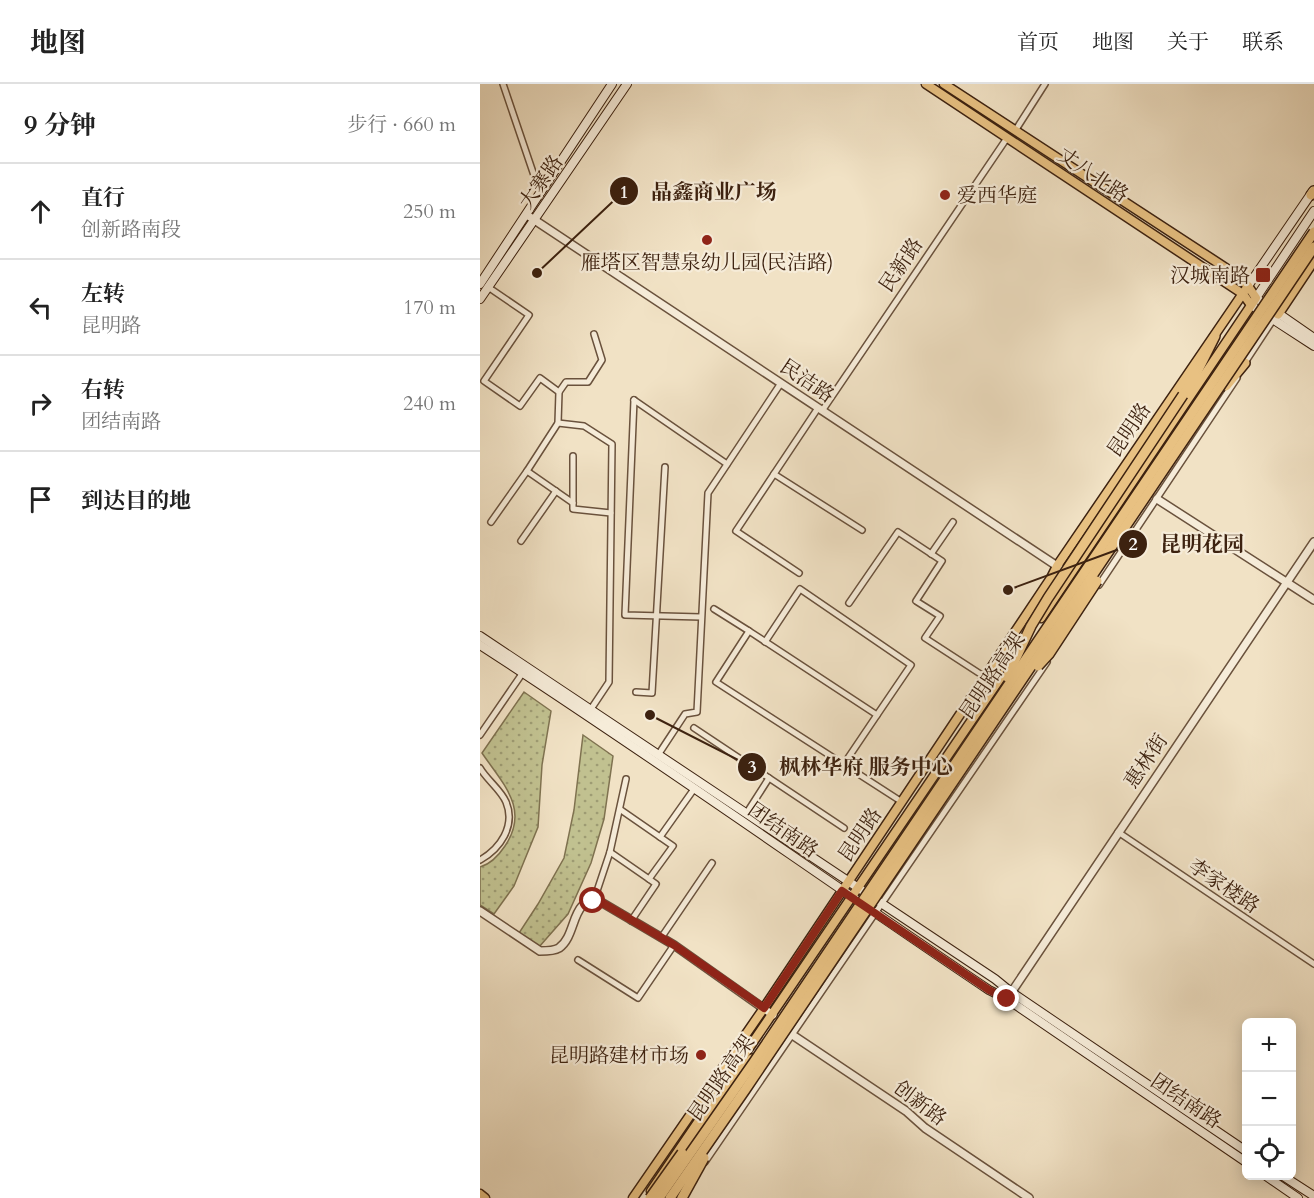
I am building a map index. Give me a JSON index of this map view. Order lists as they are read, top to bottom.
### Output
{
  "streets": {
    "highway": ["昆明路高架"],
    "main road": [
      "丈八北路",
      "大寨路",
      "昆明路",
      "团结南路"
    ],
    "street": [
      "民新路",
      "民洁路",
      "惠林街",
      "李家楼路",
      "创新路"
    ]
  },
  "crossings": [
    ["丈八北路", "民新路"],
    ["丈八北路", "昆明路"],
    ["大寨路", "民洁路"],
    ["民新路", "民洁路"],
    ["民洁路", "昆明路"],
    ["昆明路", "团结南路"],
    ["惠林街", "团结南路"],
    ["惠林街", "李家楼路"]
  ],
  "places": {
    "other": [
      "爱西华庭",
      "雁塔区智慧泉幼儿园(民洁路)",
      "晶鑫商业广场",
      "昆明花园",
      "枫林华府 服务中心",
      "昆明路建材市场"
    ],
    "transit": ["汉城南路"]
  },
  "page": {
    "header": "地图",
    "nav": [
      "首页",
      "地图",
      "关于",
      "联系"
    ],
    "heading": ["9 分钟", "步行 · 660 m"],
    "list": [
      ["直行", "创新路南段", "250 m"],
      ["左转", "昆明路", "170 m"],
      ["右转", "团结南路", "240 m"],
      "到达目的地"
    ],
    "map_buttons": ["+", "−"]
  }
}
